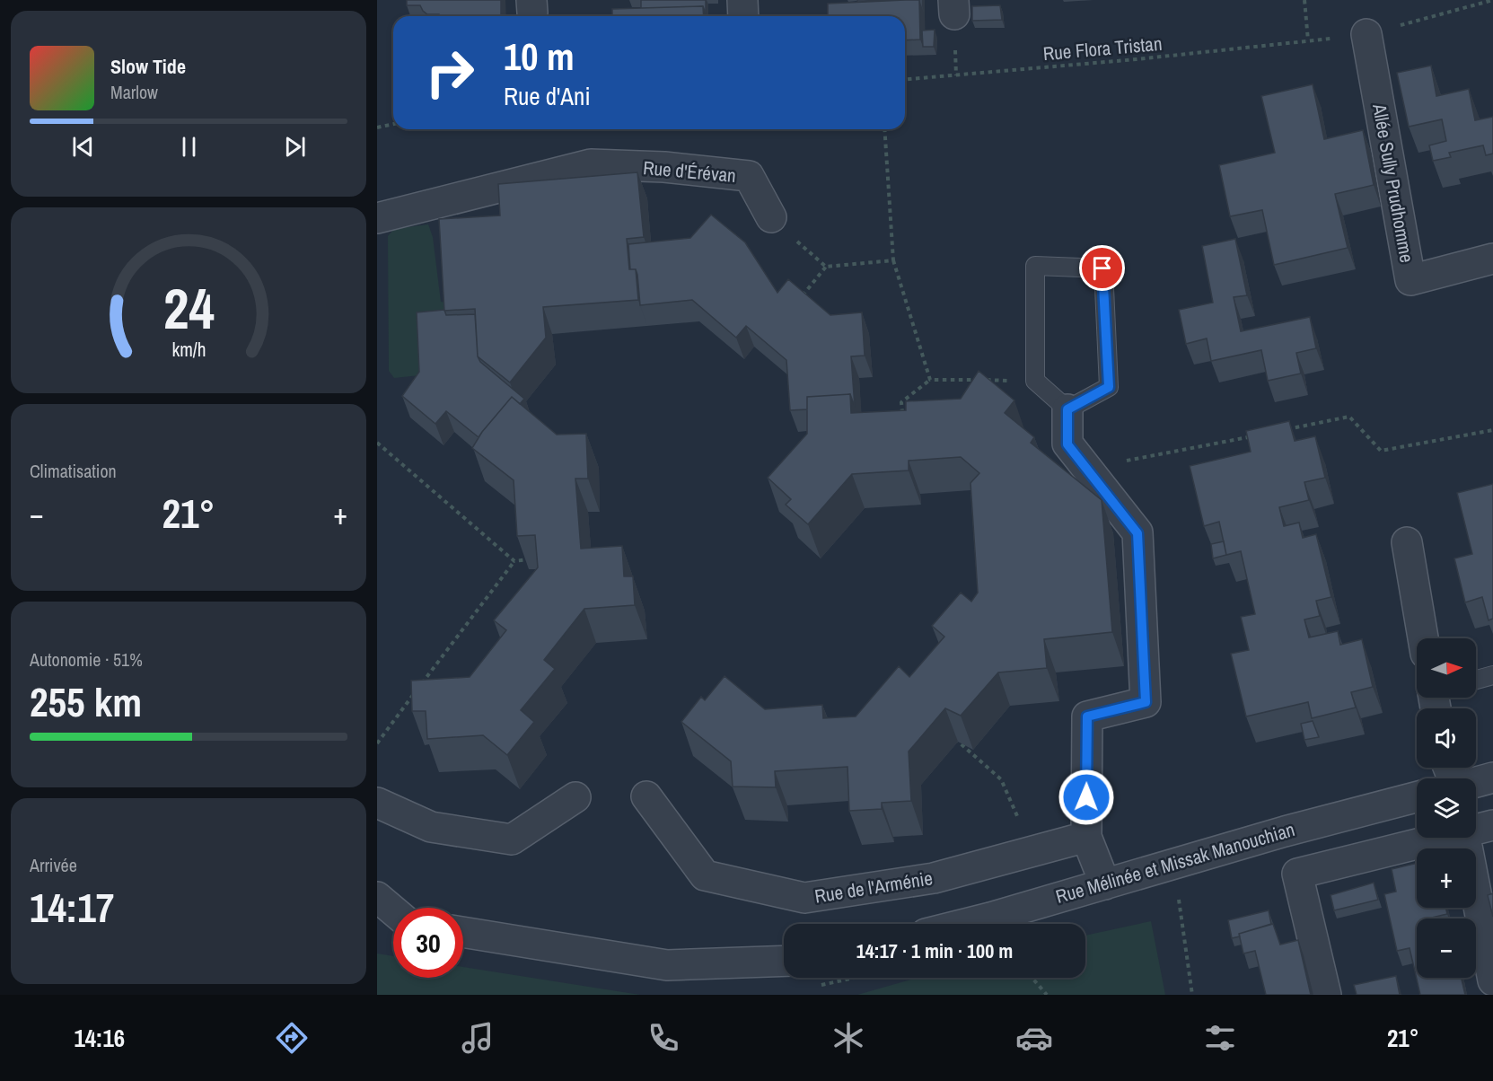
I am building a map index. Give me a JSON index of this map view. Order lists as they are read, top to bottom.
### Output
{
  "streets": {
    "street": [
      "Rue d'Érévan",
      "Allée Sully Prudhomme",
      "Rue Mélinée et Missak Manouchian",
      "Rue de l'Arménie"
    ],
    "path": ["Rue Flora Tristan"]
  },
  "crossings": [
    ["Rue Flora Tristan", "Allée Sully Prudhomme"]
  ],
  "north": "right",
  "page": {
    "turn": ["10 m", "Rue d'Ani"],
    "song": ["Slow Tide", "Marlow"],
    "tile": [
      "Climatisation",
      ["Autonomie · 51%", "255 km"],
      ["Arrivée", "14:17"]
    ],
    "heat": ["−", "21°", "+"],
    "map_buttons": ["+", "−"],
    "limit": "30",
    "trip": "14:17 · 1 min · 100 m",
    "tabs": ["14:16", "21°"],
    "gauge": ["24", "km/h"]
  }
}
